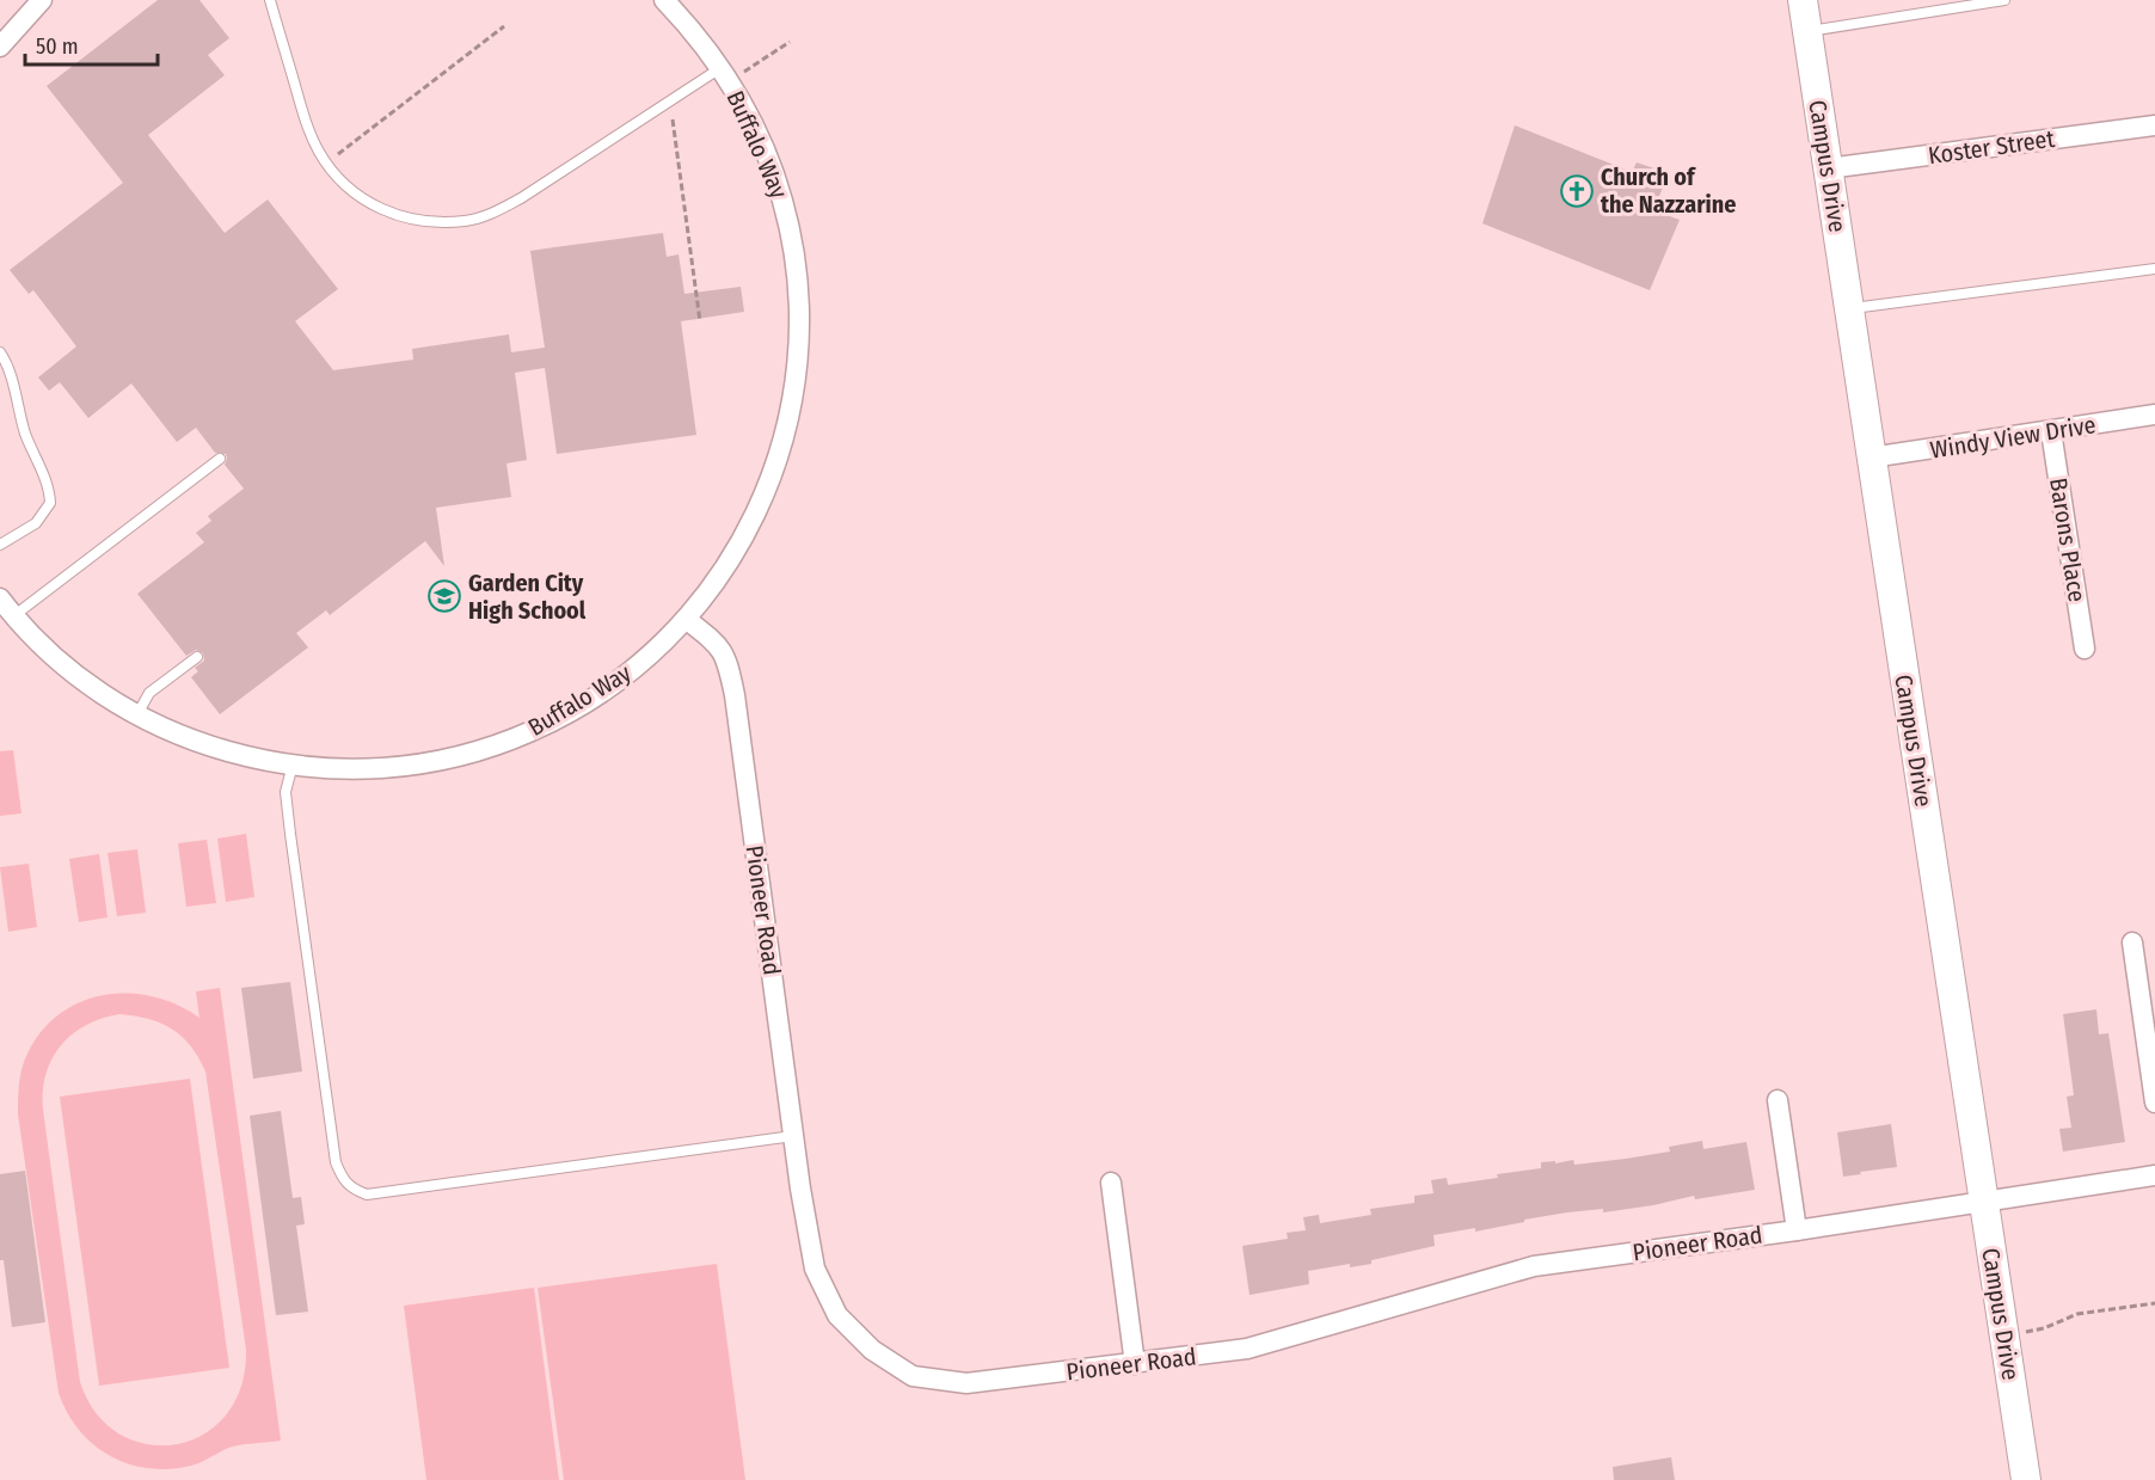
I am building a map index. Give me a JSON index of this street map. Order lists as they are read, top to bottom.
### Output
{
  "streets": {
    "main road": ["Campus Drive"],
    "street": [
      "Buffalo Way",
      "Koster Street",
      "Windy View Drive",
      "Barons Place",
      "Pioneer Road"
    ]
  },
  "crossings": [
    ["Buffalo Way", "Pioneer Road"],
    ["Koster Street", "Campus Drive"],
    ["Campus Drive", "Windy View Drive"],
    ["Campus Drive", "Pioneer Road"],
    ["Windy View Drive", "Barons Place"]
  ],
  "places": {
    "church": ["Church of the Nazzarine"],
    "school or university": ["Garden City High School"]
  },
  "scale_bar": "50 m"
}
